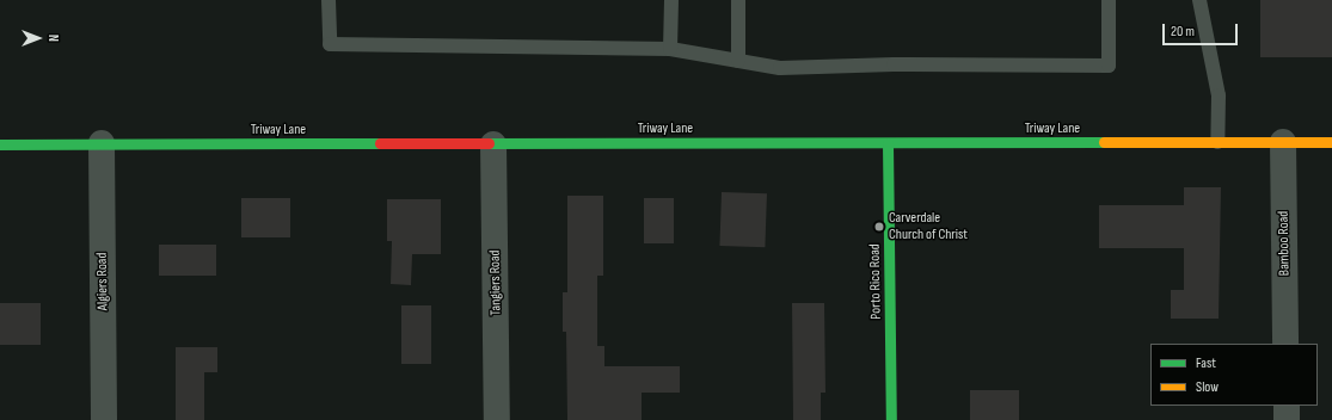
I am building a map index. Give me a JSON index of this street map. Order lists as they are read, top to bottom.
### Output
{
  "streets": {
    "street": [
      "Triway Lane",
      "Bamboo Road",
      "Algiers Road",
      "Porto Rico Road",
      "Tangiers Road"
    ]
  },
  "crossings": [
    ["Triway Lane", "Bamboo Road"],
    ["Triway Lane", "Algiers Road"],
    ["Triway Lane", "Porto Rico Road"],
    ["Triway Lane", "Tangiers Road"]
  ],
  "places": ["Carverdale Church of Christ"],
  "legend": ["Fast", "Slow"],
  "scale_bar": "20 m",
  "north": "right"
}
